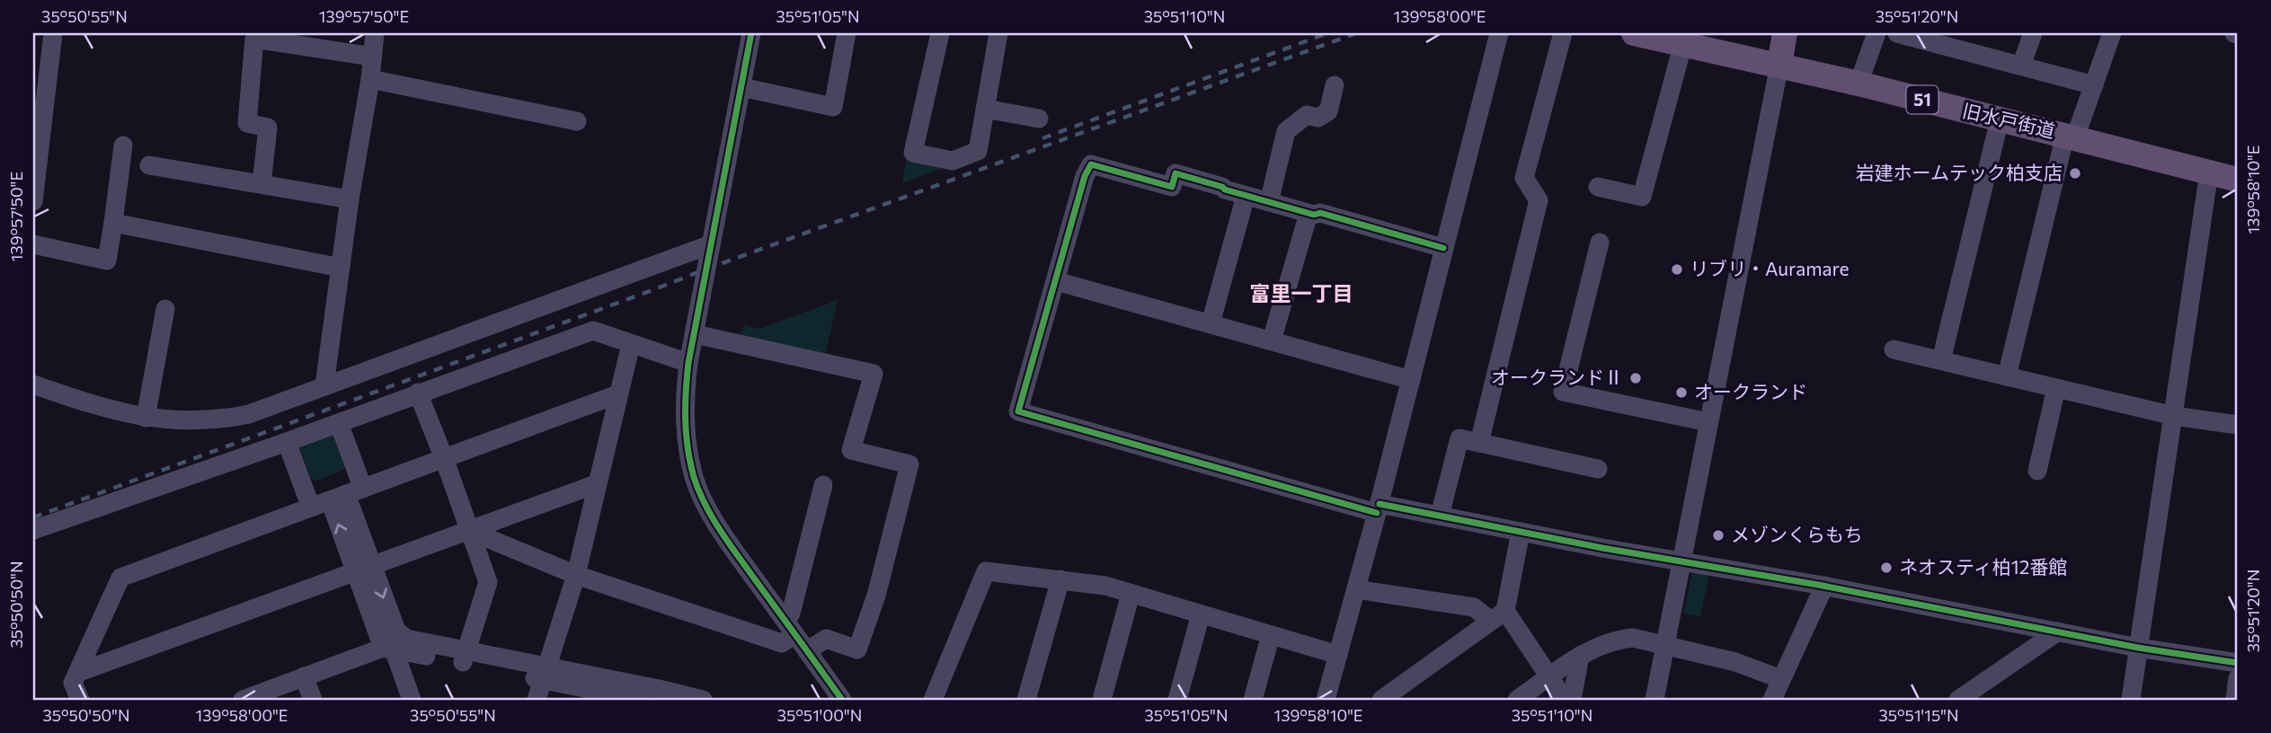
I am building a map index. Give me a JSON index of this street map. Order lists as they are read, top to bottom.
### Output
{
  "streets": {
    "main road": ["51", "旧水戸街道"]
  },
  "districts": ["富里一丁目"],
  "places": [
    "岩建ホームテック柏支店",
    "リブリ・Auramare",
    "オークランドⅡ",
    "オークランド",
    "メゾンくらもち",
    "ネオスティ柏12番館"
  ],
  "coordinates": [
    "35°50'55\"N",
    "139°57'50\"E",
    "35°51'05\"N",
    "35°51'10\"N",
    "139°58'00\"E",
    "35°51'20\"N",
    "139°58'10\"E",
    "35°50'50\"N",
    "35°51'00\"N",
    "35°51'15\"N"
  ]
}
